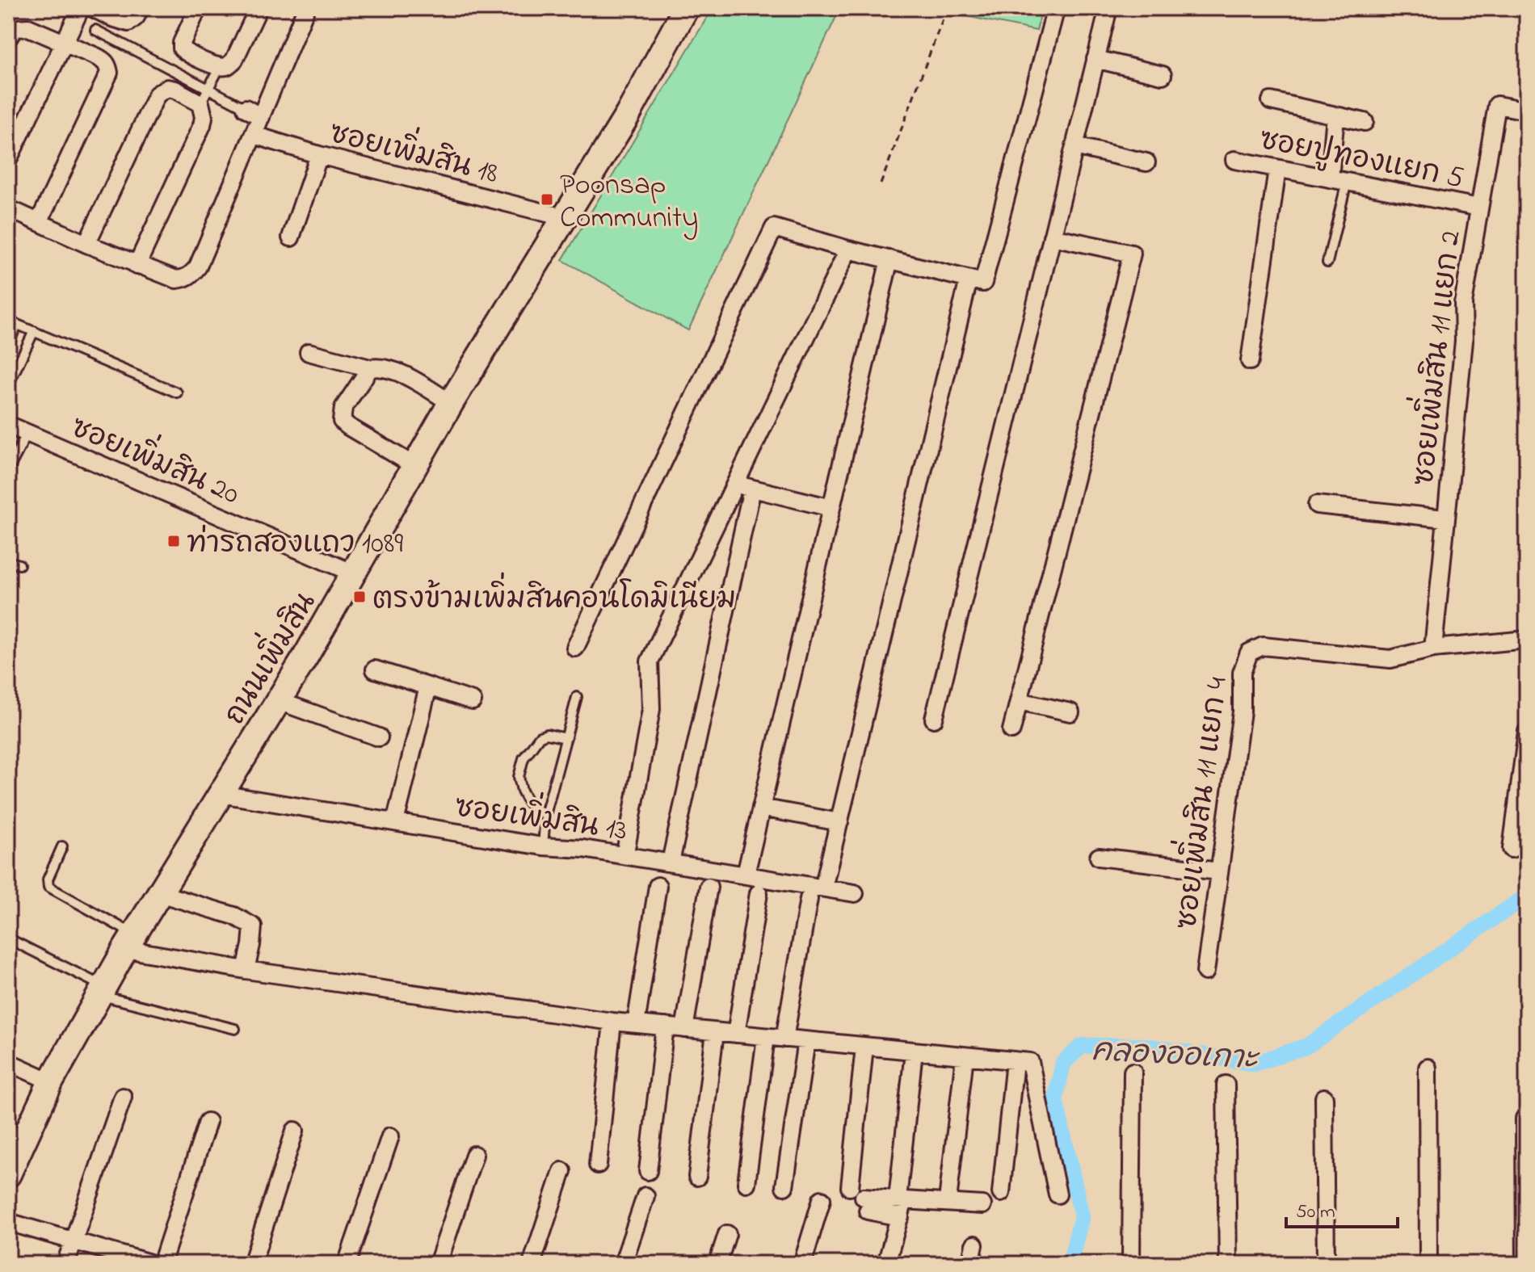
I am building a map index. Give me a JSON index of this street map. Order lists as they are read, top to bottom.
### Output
{
  "streets": {
    "street": [
      "ซอยเพิ่มสิน 18",
      "ซอยปูทองแยก 5",
      "ซอยเพิ่มสิน 11 แยก 2",
      "ซอยเพิ่มสิน 20",
      "ถนนเพิ่มสิน",
      "ซอยเพิ่มสิน 11 แยก 4",
      "ซอยเพิ่มสิน 13"
    ]
  },
  "crossings": [
    ["ซอยเพิ่มสิน 18", "ถนนเพิ่มสิน"],
    ["ซอยปูทองแยก 5", "ซอยเพิ่มสิน 11 แยก 2"],
    ["ซอยเพิ่มสิน 11 แยก 2", "ซอยเพิ่มสิน 11 แยก 4"],
    ["ซอยเพิ่มสิน 20", "ถนนเพิ่มสิน"],
    ["ถนนเพิ่มสิน", "ซอยเพิ่มสิน 13"]
  ],
  "water": ["คลองออเกาะ"],
  "places": {
    "transit": ["Poonsap Community", "ท่ารถสองแถว 1089", "ตรงข้ามเพิ่มสินคอนโดมิเนียม"]
  },
  "scale_bar": "50 m"
}
